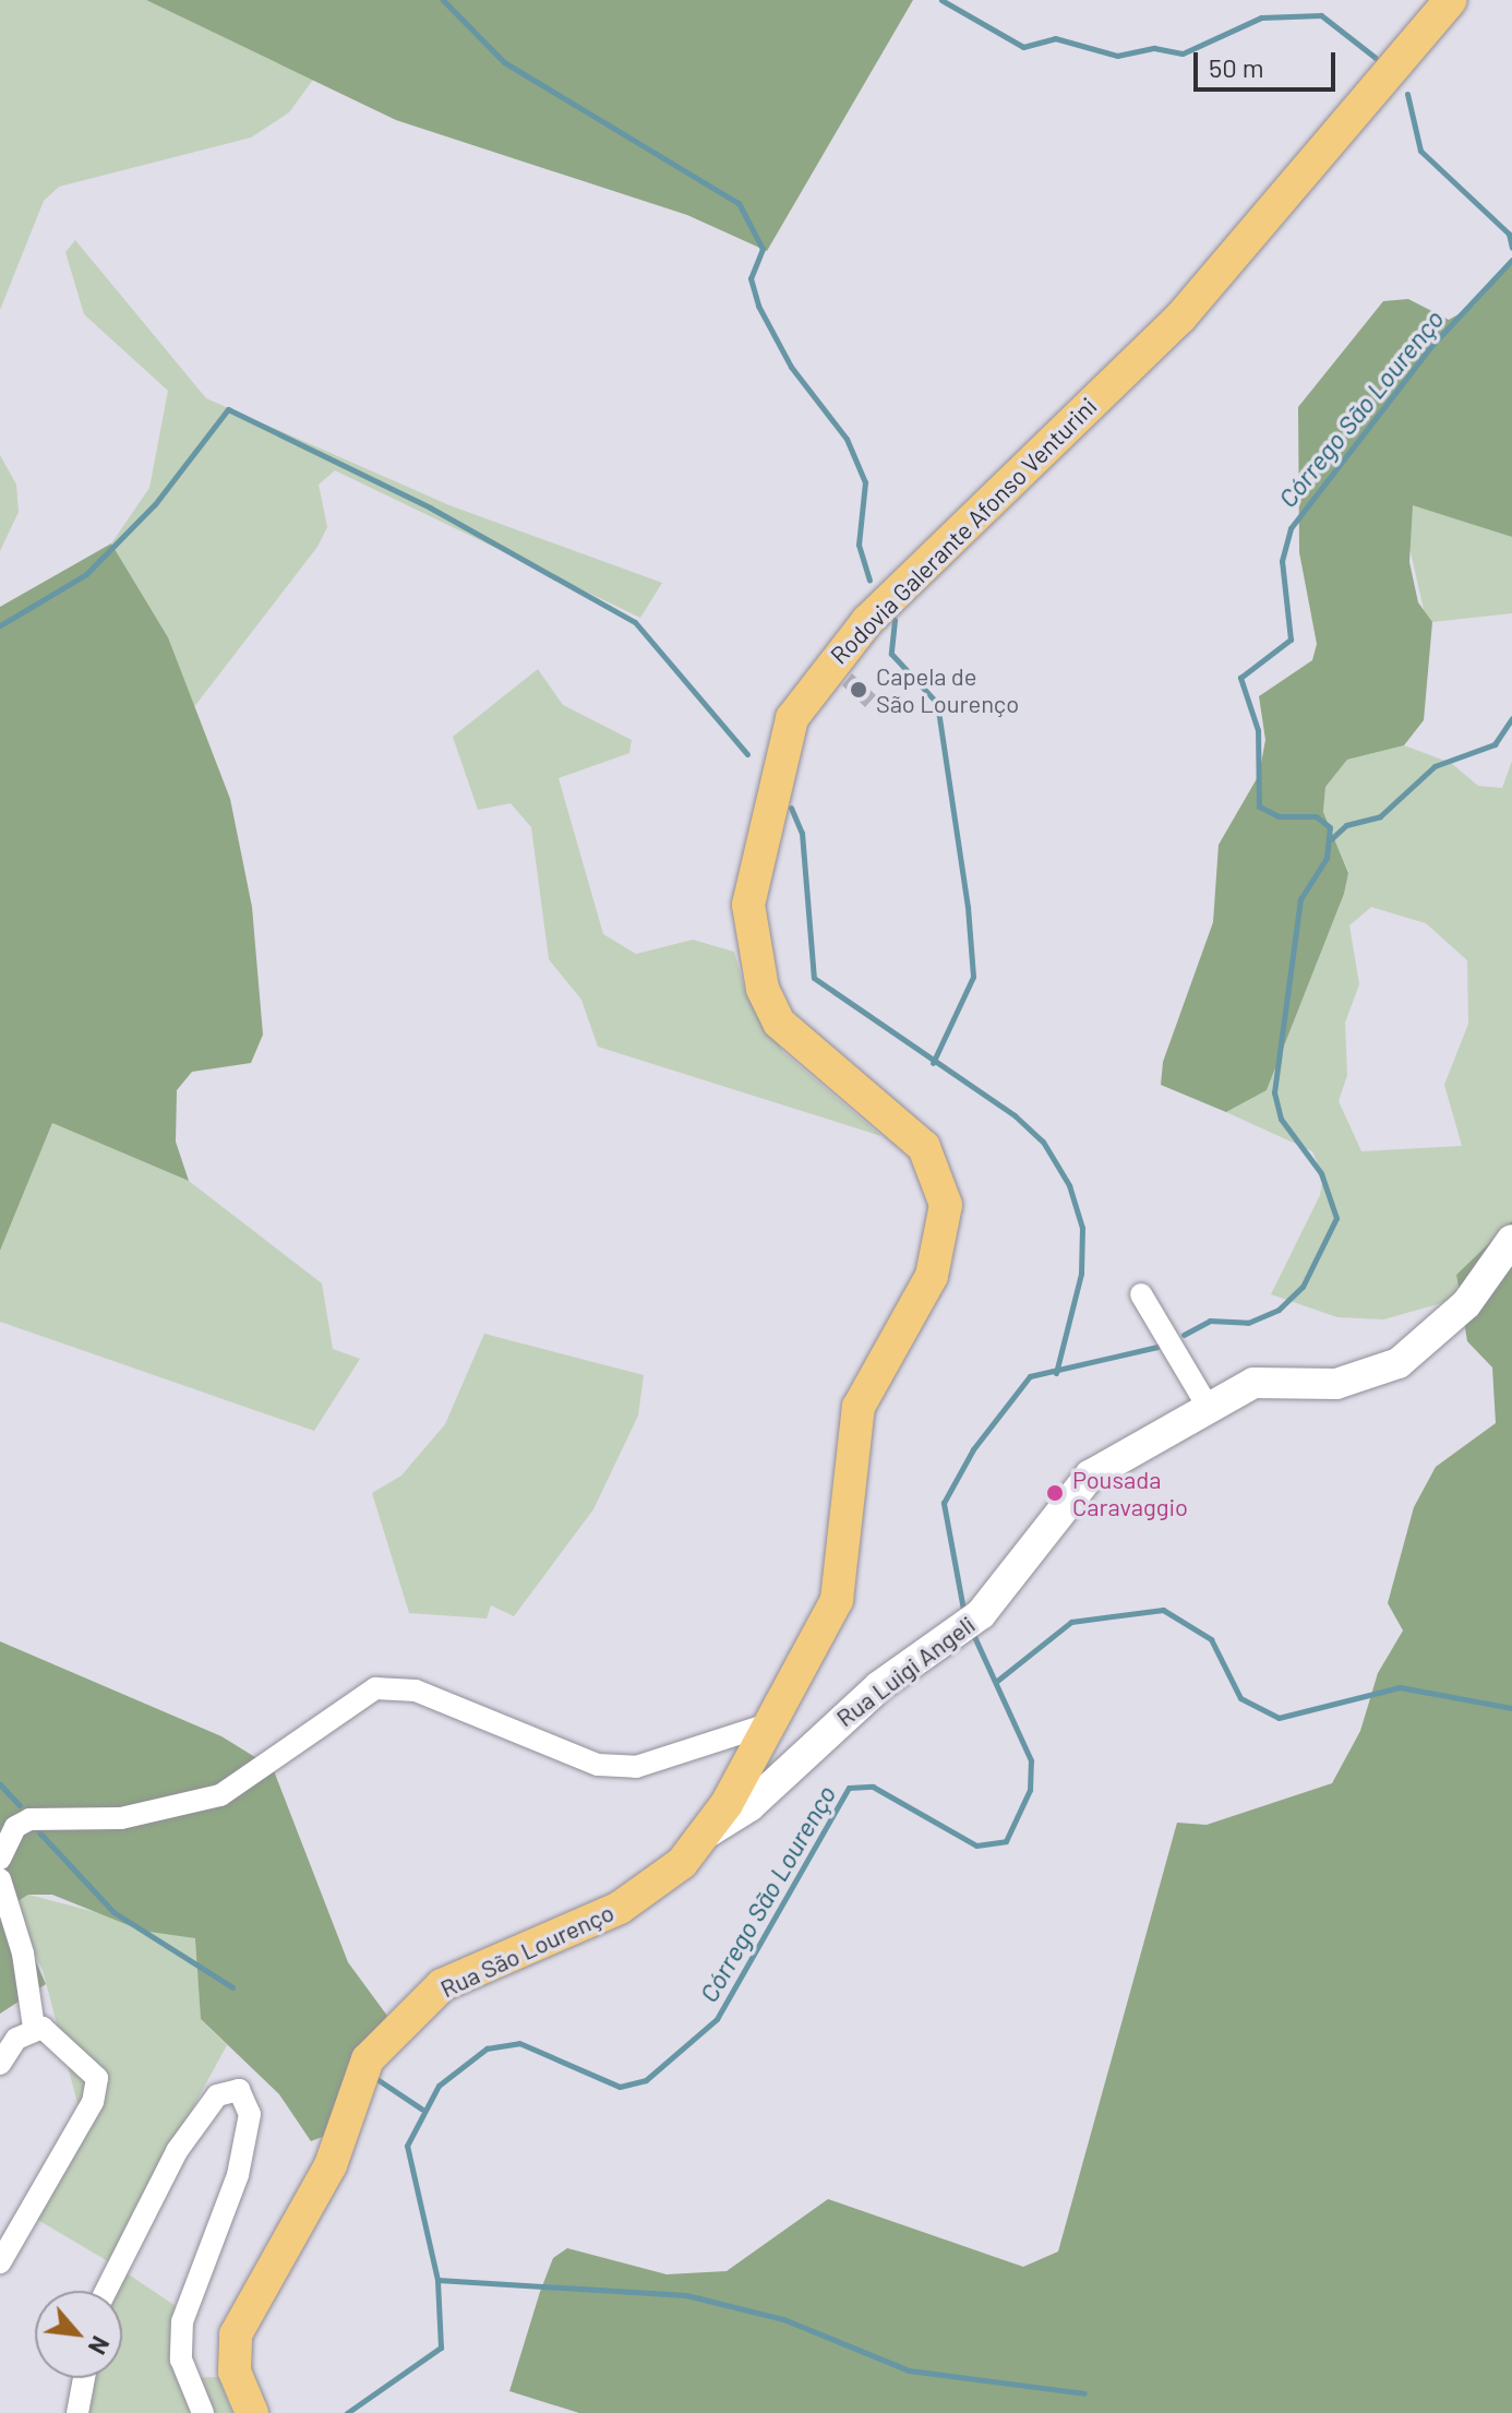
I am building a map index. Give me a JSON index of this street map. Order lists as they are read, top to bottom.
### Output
{
  "streets": {
    "main road": ["Rodovia Galerante Afonso Venturini", "Rua São Lourenço"],
    "street": ["Rua Luigi Angeli"]
  },
  "crossings": [
    ["Rodovia Galerante Afonso Venturini", "Rua Luigi Angeli"],
    ["Rodovia Galerante Afonso Venturini", "Rua São Lourenço"],
    ["Rua Luigi Angeli", "Rua São Lourenço"]
  ],
  "water": ["Córrego São Lourenço"],
  "places": ["Capela de São Lourenço", "Pousada Caravaggio"],
  "scale_bar": "50 m",
  "north": "bottom right"
}
